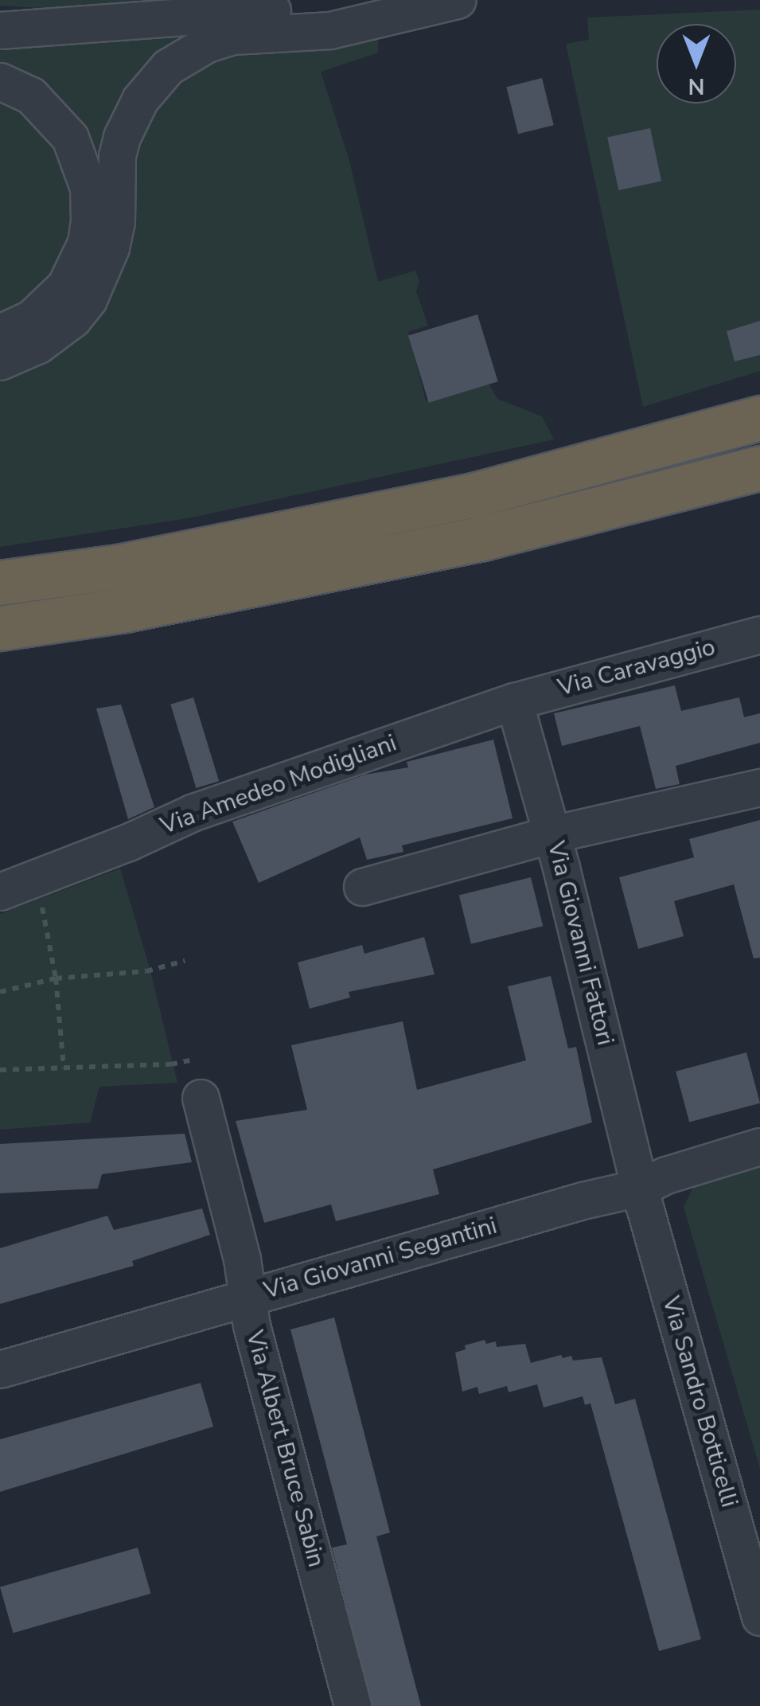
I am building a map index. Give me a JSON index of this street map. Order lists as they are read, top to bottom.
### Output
{
  "streets": {
    "street": [
      "Via Caravaggio",
      "Via Amedeo Modigliani",
      "Via Giovanni Fattori",
      "Via Giovanni Segantini",
      "Via Sandro Botticelli",
      "Via Albert Bruce Sabin"
    ]
  },
  "crossings": [
    ["Via Caravaggio", "Via Amedeo Modigliani"],
    ["Via Caravaggio", "Via Giovanni Fattori"],
    ["Via Amedeo Modigliani", "Via Giovanni Fattori"],
    ["Via Giovanni Fattori", "Via Giovanni Segantini"],
    ["Via Giovanni Fattori", "Via Sandro Botticelli"],
    ["Via Giovanni Segantini", "Via Sandro Botticelli"],
    ["Via Giovanni Segantini", "Via Albert Bruce Sabin"]
  ],
  "north": "bottom"
}
